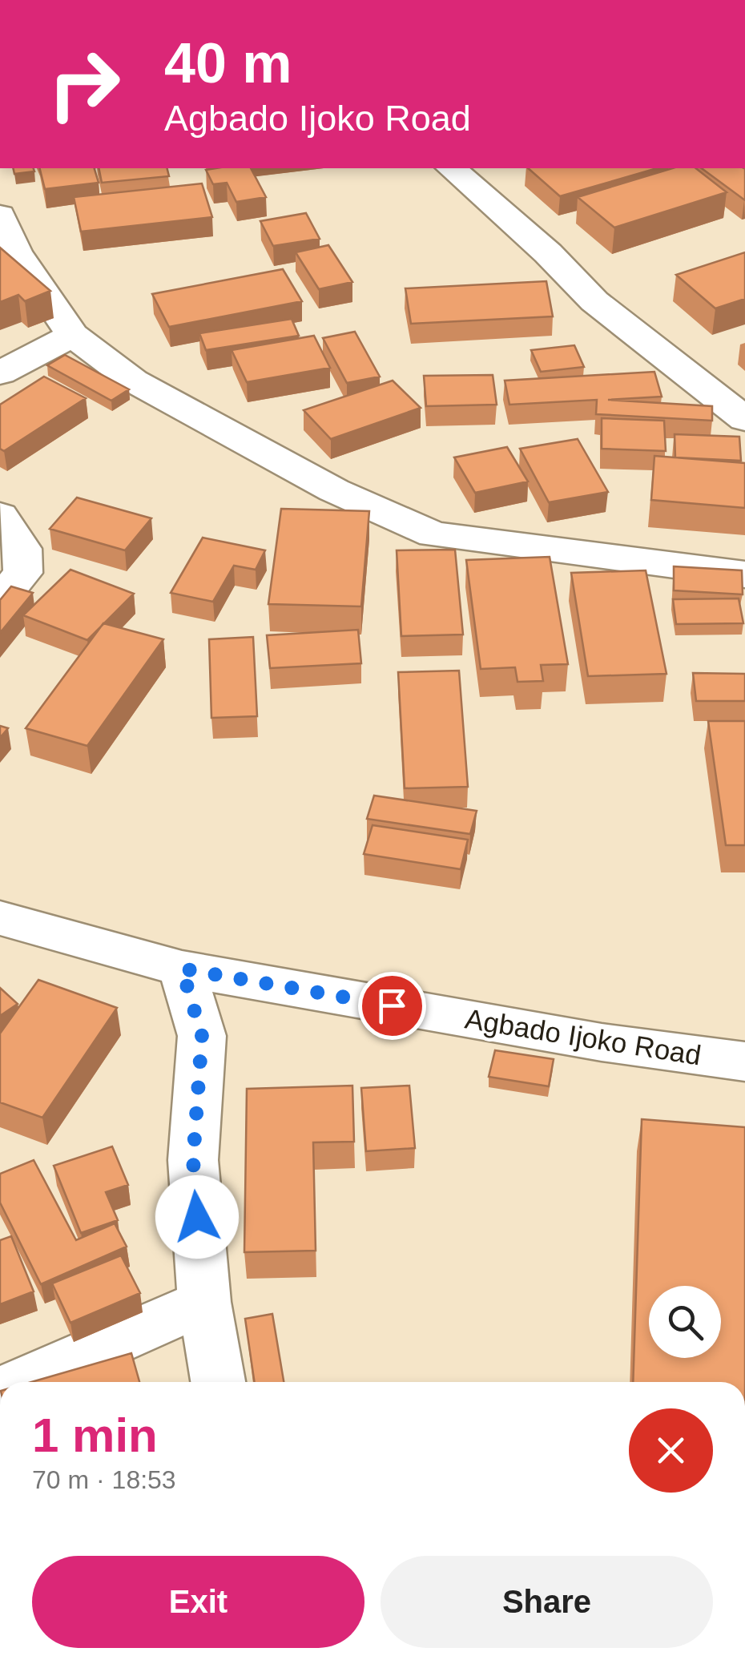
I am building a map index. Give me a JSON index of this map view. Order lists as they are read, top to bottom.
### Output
{
  "streets": {
    "street": ["Agbado Ijoko Road"]
  },
  "page": {
    "turn": ["40 m", "Agbado Ijoko Road"],
    "heading": ["1 min", "70 m · 18:53"],
    "buttons": ["Exit", "Share"]
  }
}
